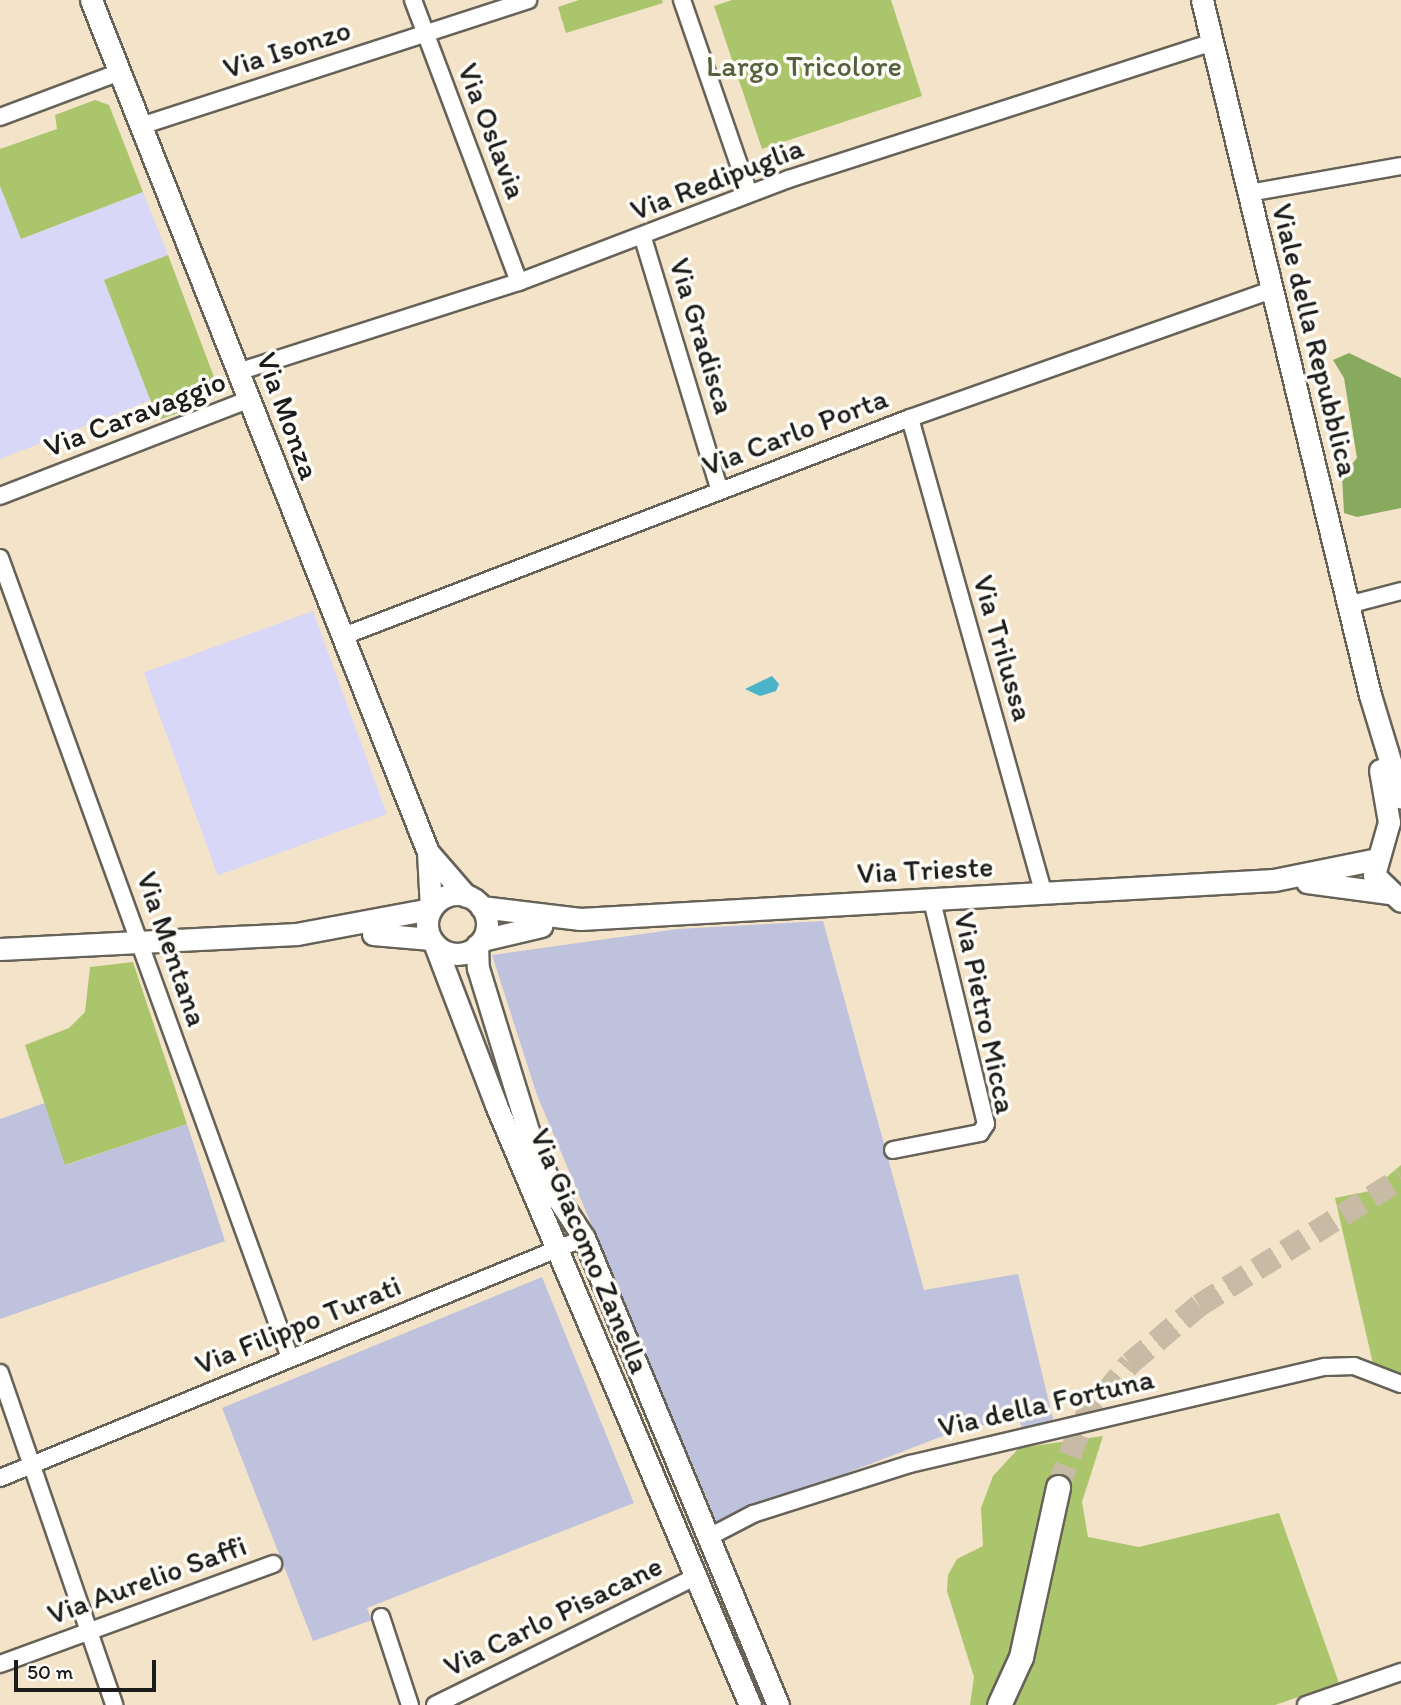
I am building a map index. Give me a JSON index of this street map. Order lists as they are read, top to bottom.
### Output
{
  "streets": {
    "street": [
      "Via Isonzo",
      "Via Oslavia",
      "Via Redipuglia",
      "Via Gradisca",
      "Viale della Repubblica",
      "Via Caravaggio",
      "Via Monza",
      "Via Carlo Porta",
      "Via Trilussa",
      "Via Trieste",
      "Via Mentana",
      "Via Pietro Micca",
      "Via Giacomo Zanella",
      "Via Filippo Turati",
      "Via della Fortuna",
      "Via Aurelio Saffi",
      "Via Carlo Pisacane"
    ]
  },
  "crossings": [
    ["Via Isonzo", "Via Oslavia"],
    ["Via Isonzo", "Via Monza"],
    ["Via Oslavia", "Via Redipuglia"],
    ["Via Redipuglia", "Via Gradisca"],
    ["Via Redipuglia", "Viale della Repubblica"],
    ["Via Redipuglia", "Via Monza"],
    ["Via Gradisca", "Via Carlo Porta"],
    ["Viale della Repubblica", "Via Carlo Porta"],
    ["Viale della Repubblica", "Via Trieste"],
    ["Via Caravaggio", "Via Monza"],
    ["Via Monza", "Via Carlo Porta"],
    ["Via Monza", "Via Trieste"],
    ["Via Monza", "Via Giacomo Zanella"],
    ["Via Carlo Porta", "Via Trilussa"],
    ["Via Trilussa", "Via Trieste"],
    ["Via Trieste", "Via Pietro Micca"],
    ["Via Trieste", "Via Giacomo Zanella"],
    ["Via Mentana", "Via Filippo Turati"],
    ["Via Giacomo Zanella", "Via Filippo Turati"],
    ["Via Giacomo Zanella", "Via della Fortuna"],
    ["Via Giacomo Zanella", "Via Carlo Pisacane"]
  ],
  "parks": ["Largo Tricolore"],
  "scale_bar": "50 m"
}
